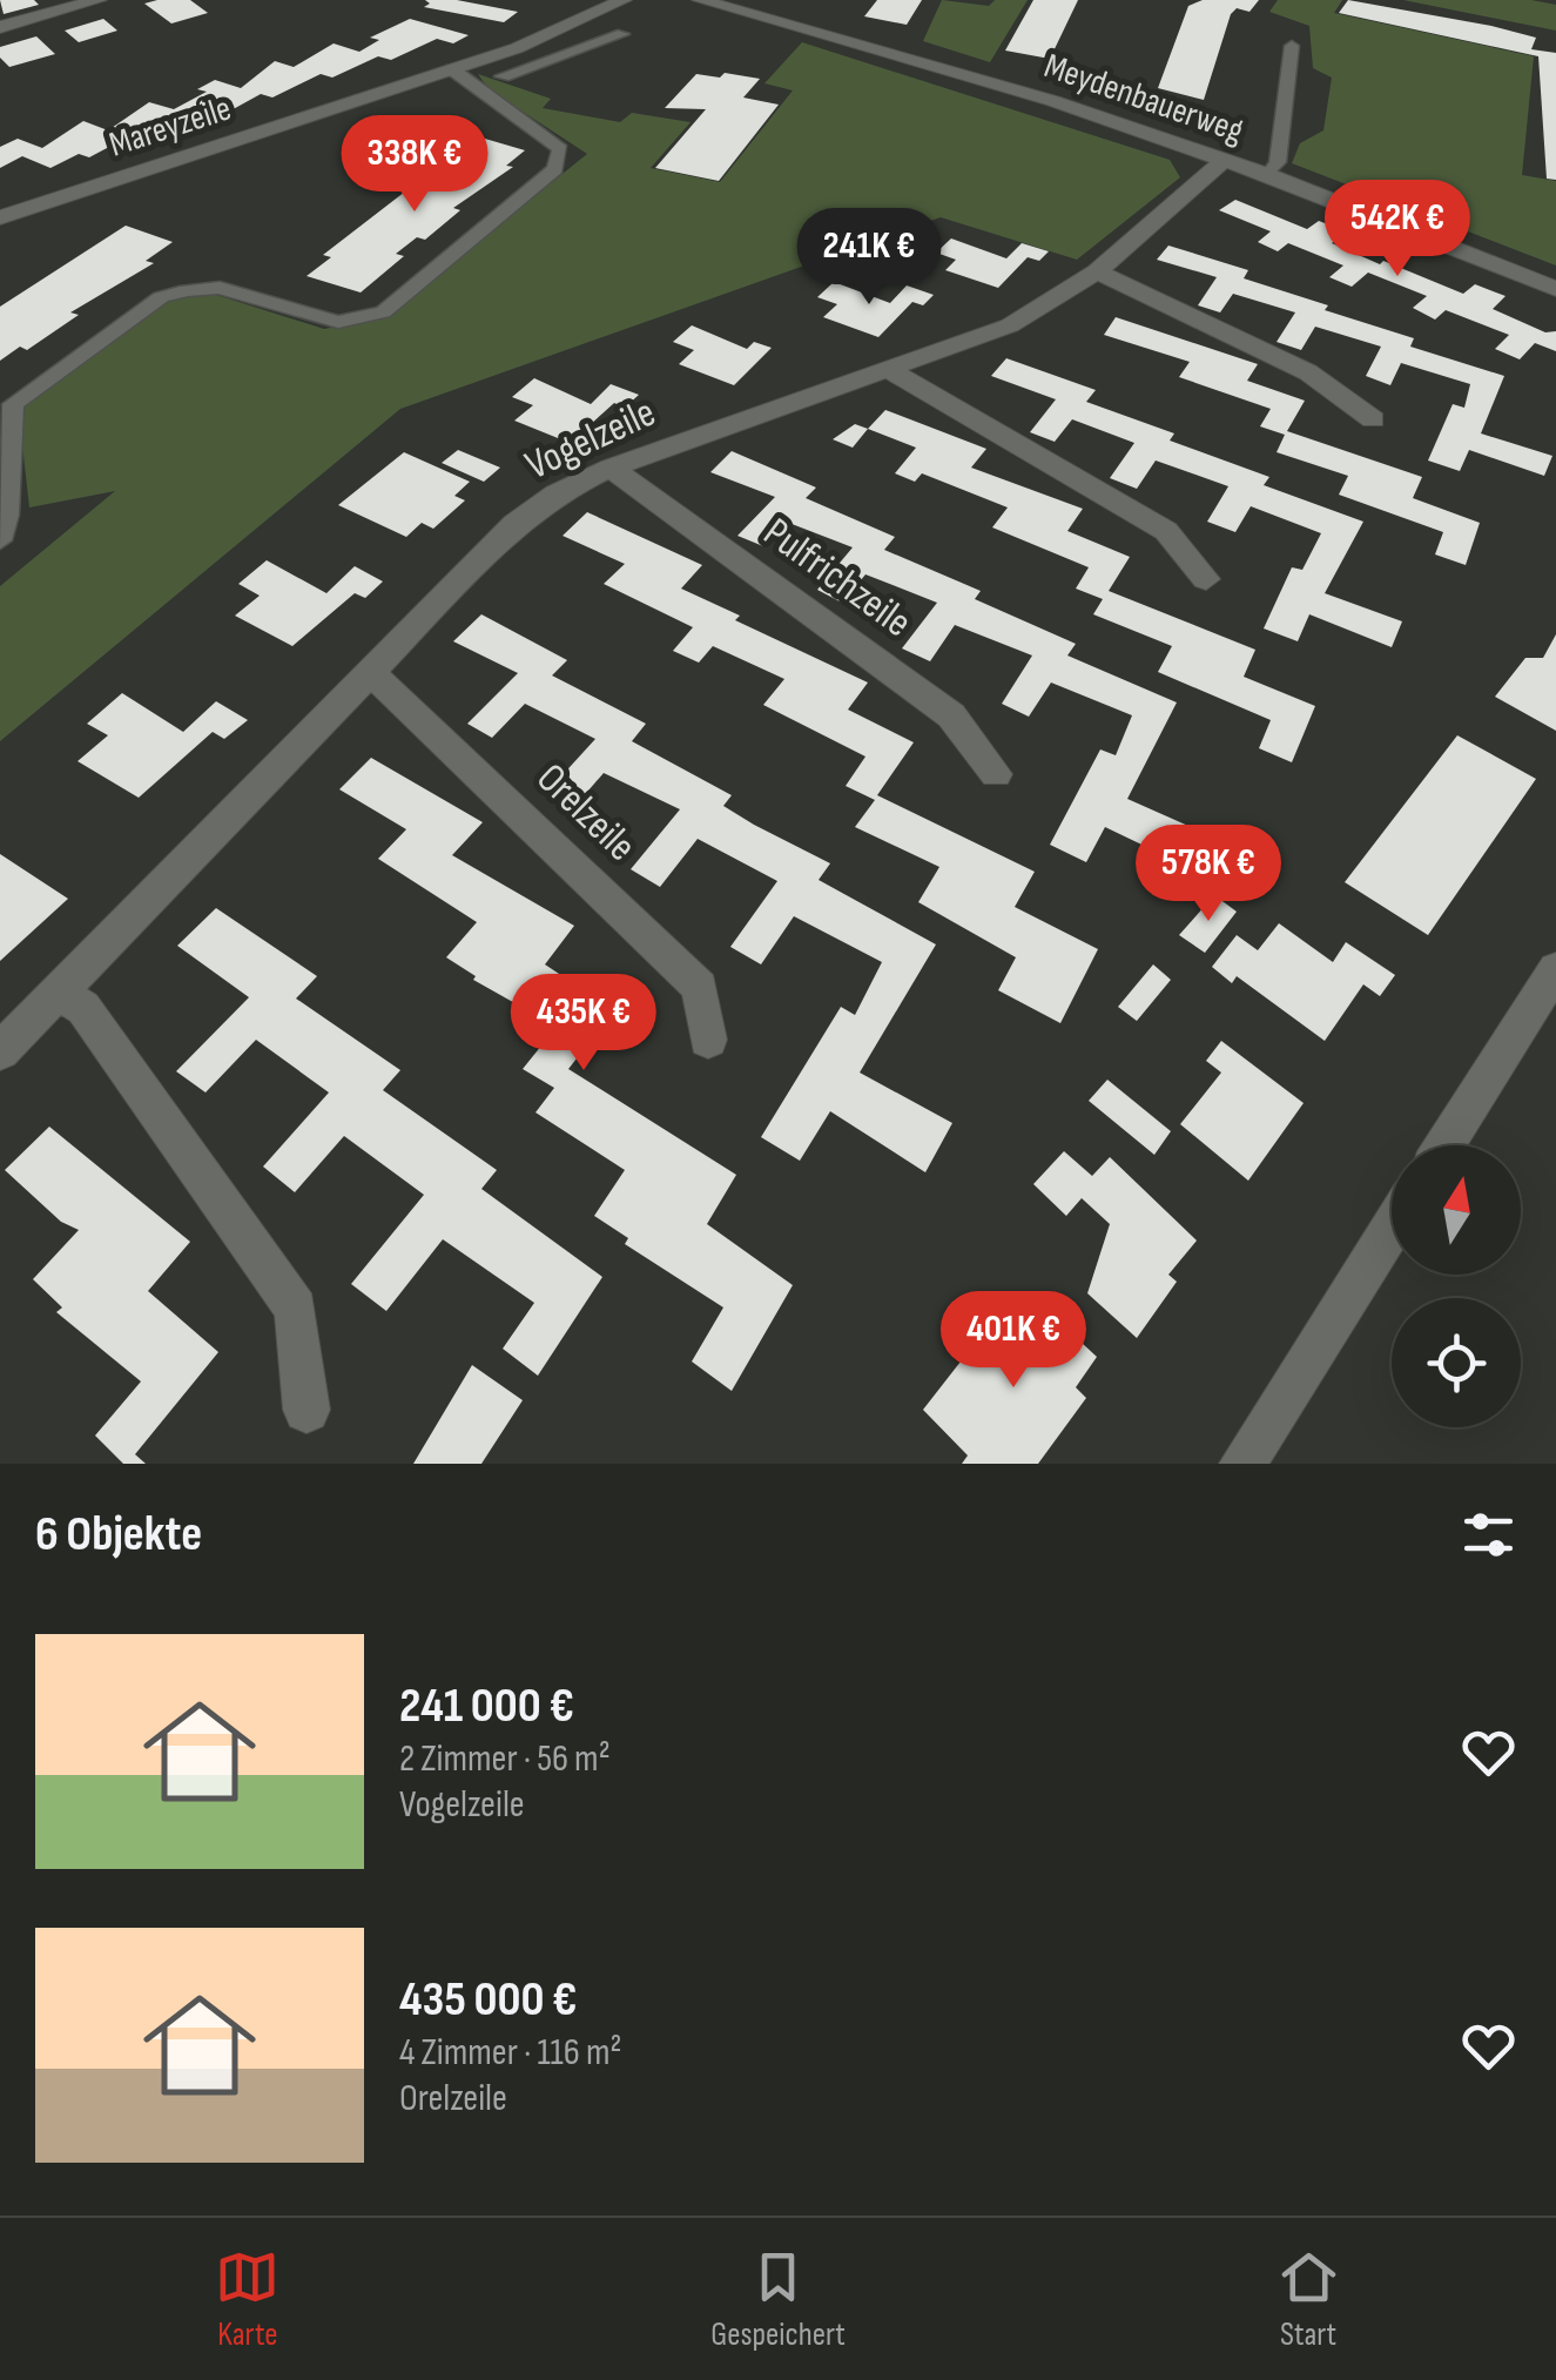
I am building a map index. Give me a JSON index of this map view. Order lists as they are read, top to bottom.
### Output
{
  "streets": {
    "street": [
      "Meydenbauerweg",
      "Mareyzeile",
      "Vogelzeile",
      "Pulfrichzeile",
      "Orelzeile"
    ]
  },
  "crossings": [
    ["Meydenbauerweg", "Vogelzeile"],
    ["Vogelzeile", "Pulfrichzeile"],
    ["Vogelzeile", "Orelzeile"]
  ],
  "north": "top",
  "page": {
    "price": [
      "338K €",
      "542K €",
      "241K €",
      "578K €",
      "435K €",
      "401K €"
    ],
    "heading": "6 Objekte",
    "list": [
      {
        "name": "241 000 €",
        "note": "2 Zimmer · 56 m² · Vogelzeile"
      },
      {
        "name": "435 000 €",
        "note": "4 Zimmer · 116 m² · Orelzeile"
      }
    ],
    "tabs": ["Karte", "Gespeichert", "Start"]
  }
}
